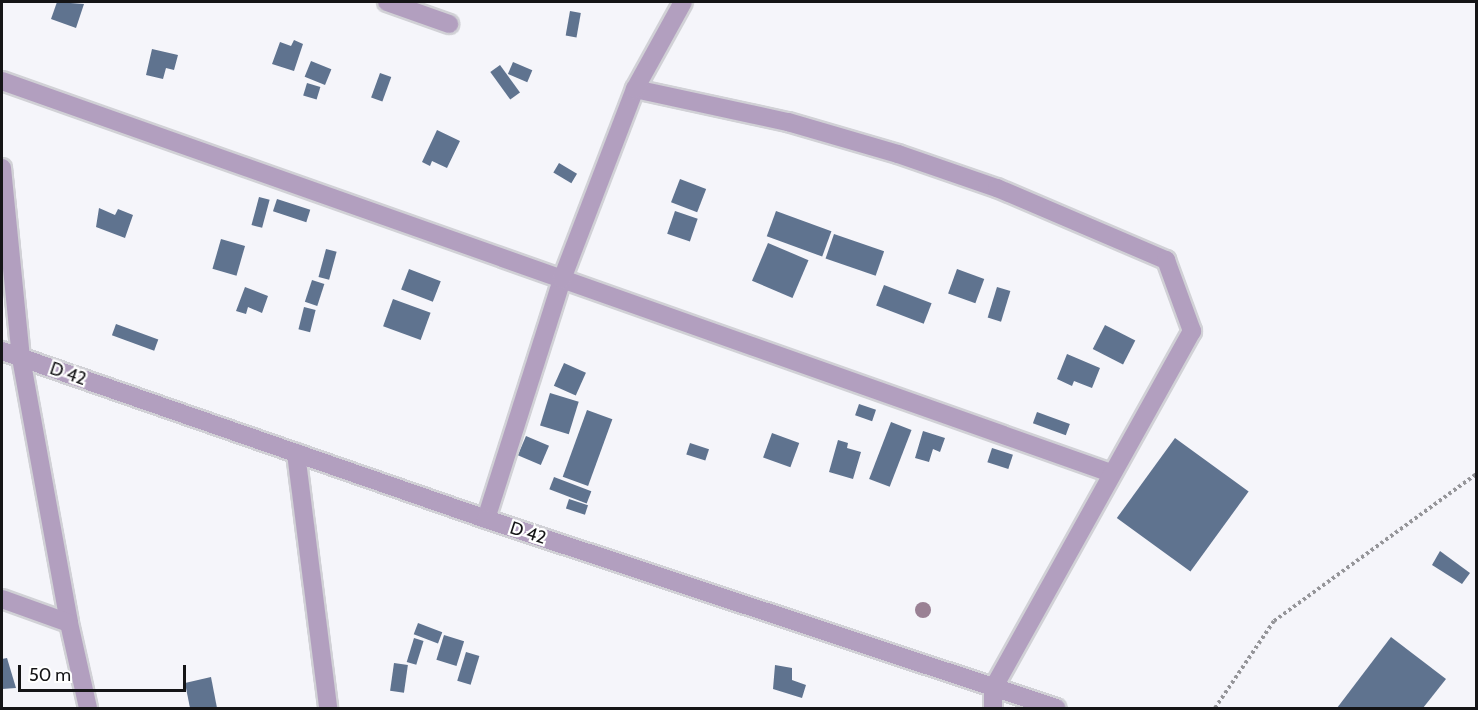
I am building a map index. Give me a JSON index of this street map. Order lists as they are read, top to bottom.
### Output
{
  "streets": {
    "street": ["D 42"]
  },
  "scale_bar": "50 m"
}
